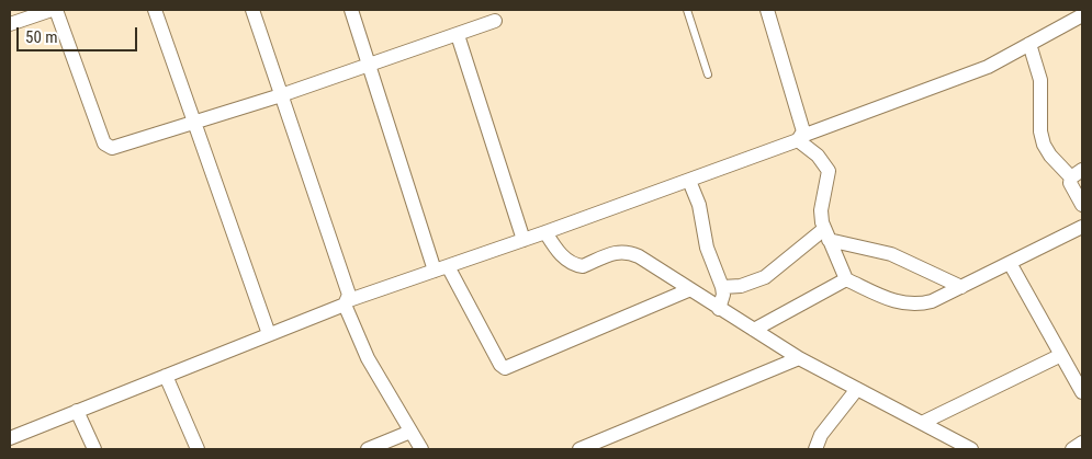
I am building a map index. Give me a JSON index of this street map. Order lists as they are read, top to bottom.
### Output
{
  "scale_bar": "50 m"
}
